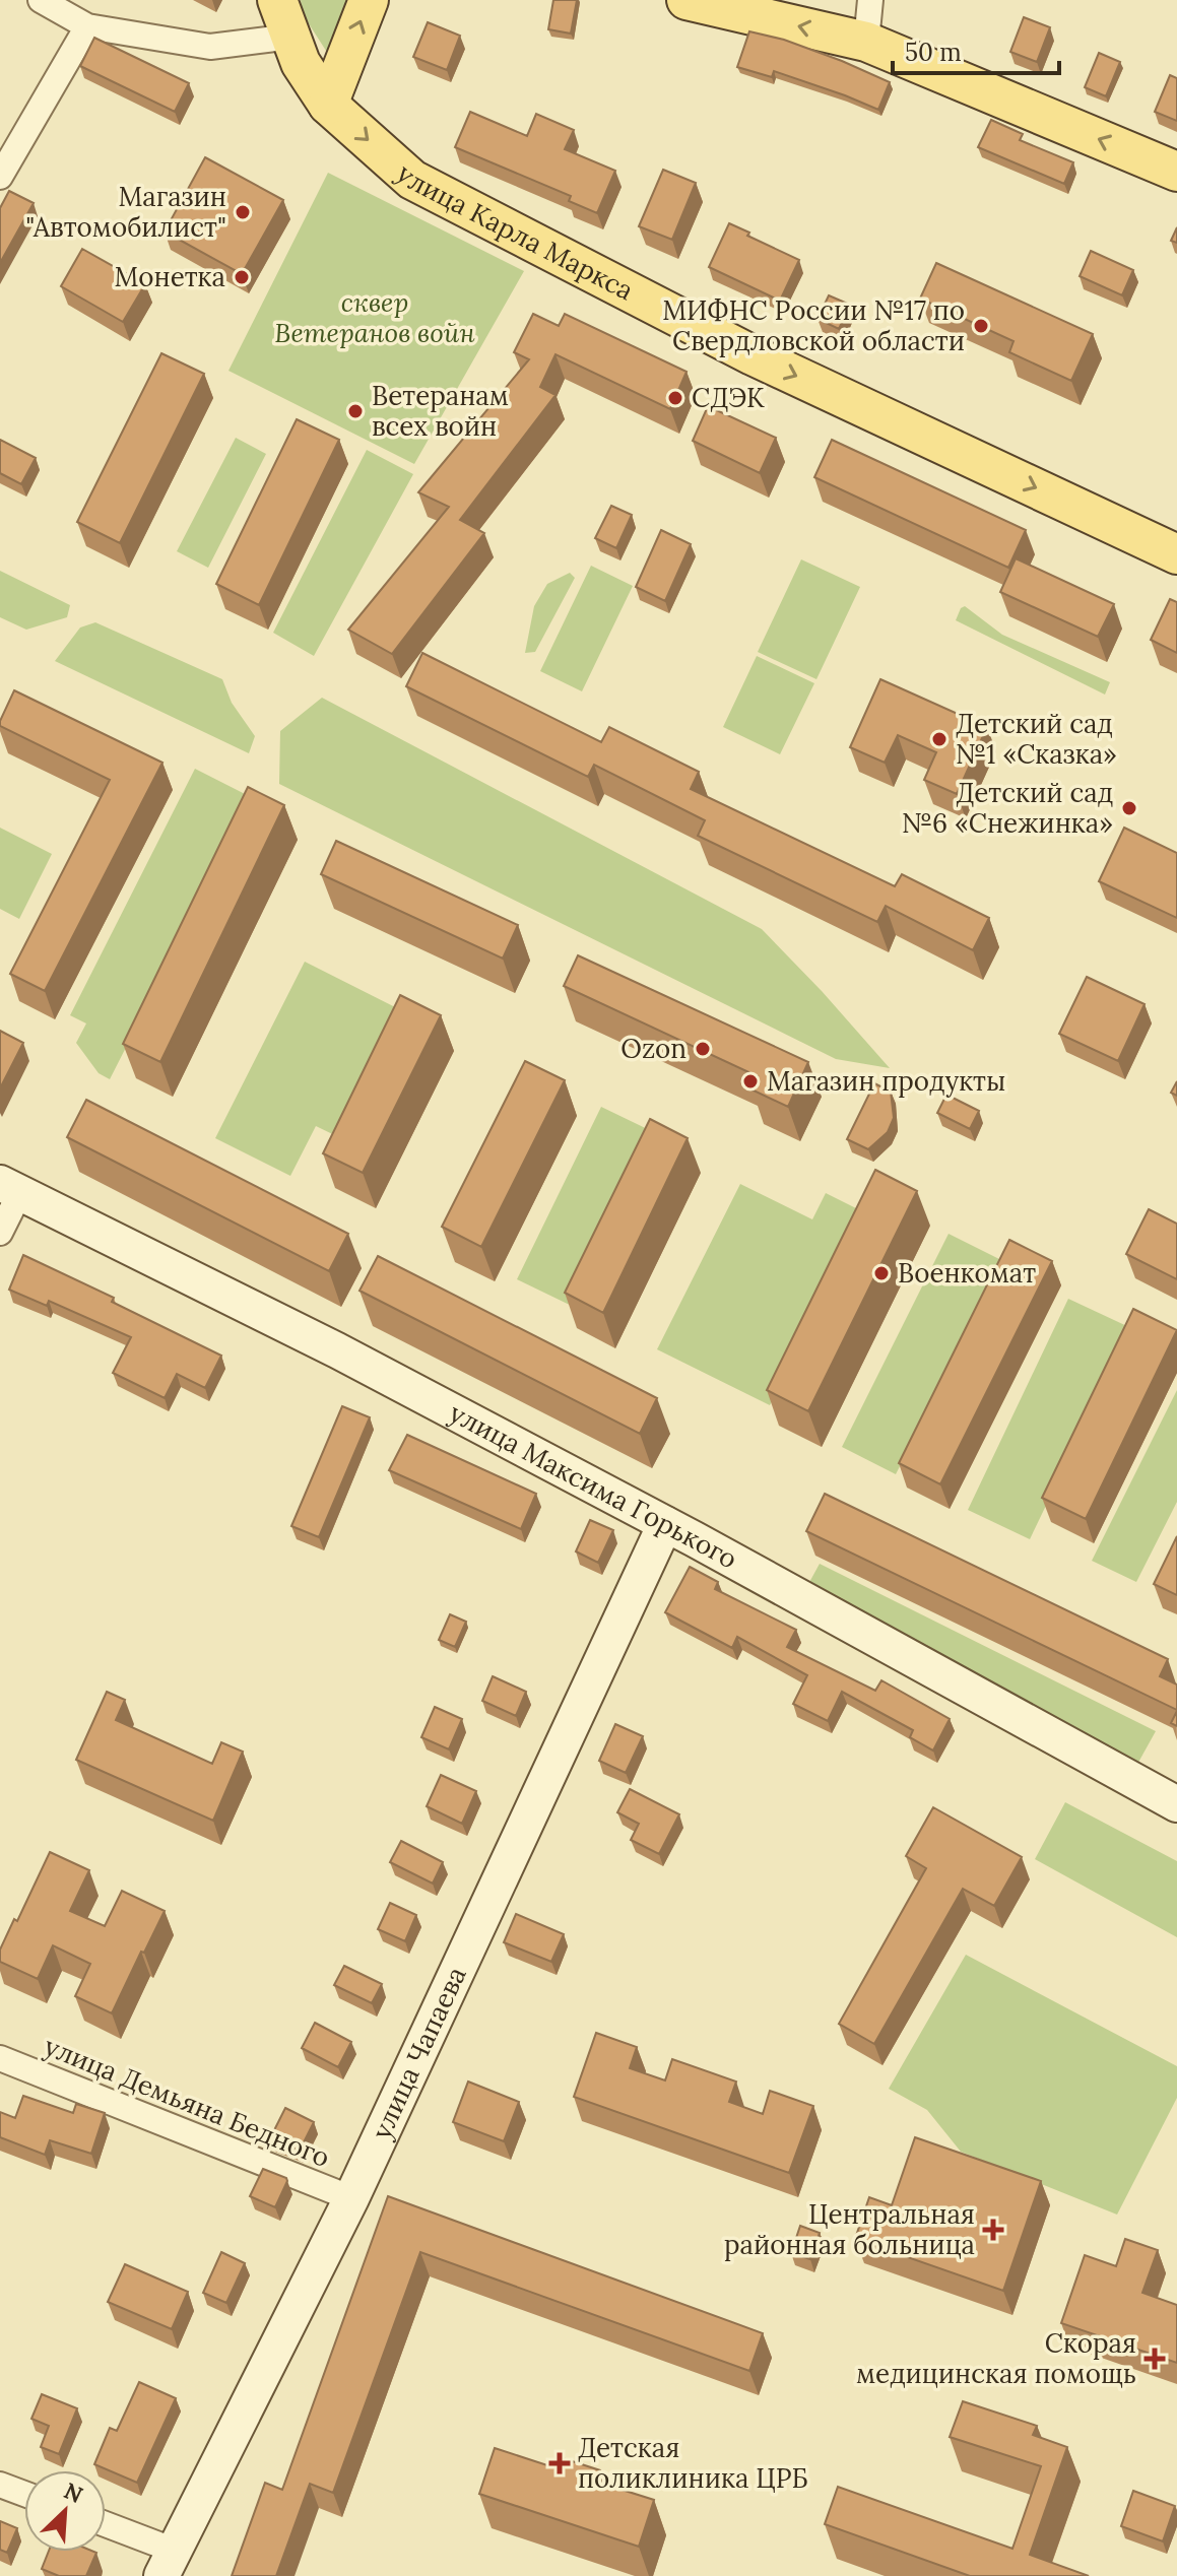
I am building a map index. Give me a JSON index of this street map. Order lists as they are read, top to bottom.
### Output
{
  "streets": {
    "main road": ["улица Карла Маркса"],
    "street": ["улица Максима Горького", "улица Чапаева", "улица Демьяна Бедного"]
  },
  "crossings": [
    ["улица Максима Горького", "улица Чапаева"],
    ["улица Чапаева", "улица Демьяна Бедного"]
  ],
  "parks": ["сквер Ветеранов войн"],
  "places": {
    "other": [
      "Магазин \"Автомобилист\"",
      "Монетка",
      "МИФНС России №17 по Свердловской области",
      "СДЭК",
      "Ветеранам всех войн",
      "Детский сад №1 «Сказка»",
      "Детский сад №6 «Снежинка»",
      "Ozon",
      "Магазин продукты",
      "Военкомат"
    ],
    "health": ["Центральная районная больница", "Скорая медицинская помощь", "Детская поликлиника ЦРБ"]
  },
  "scale_bar": "50 m",
  "north": "top right"
}
